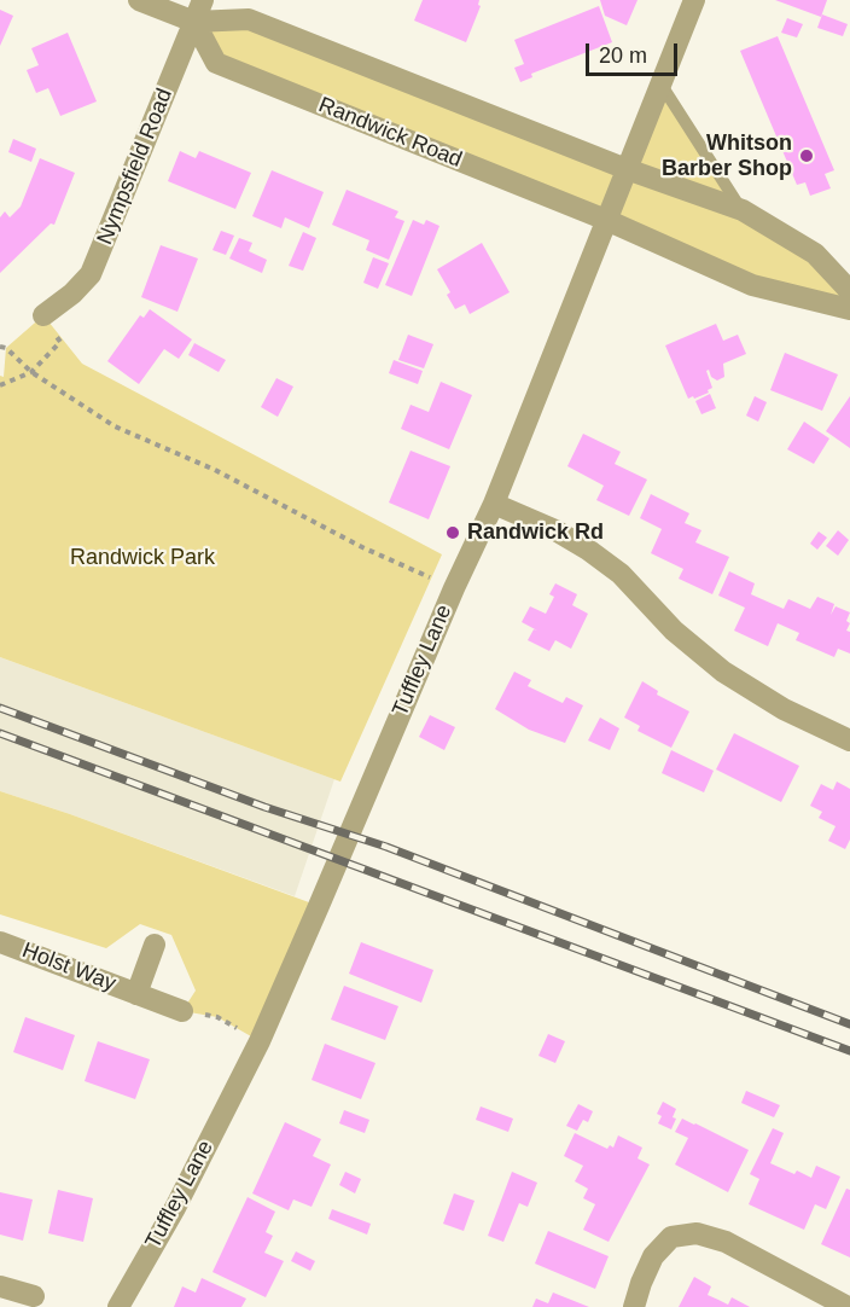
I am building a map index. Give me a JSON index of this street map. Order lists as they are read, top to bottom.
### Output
{
  "streets": {
    "street": [
      "Randwick Road",
      "Nympsfield Road",
      "Tuffley Lane",
      "Holst Way"
    ]
  },
  "crossings": [
    ["Randwick Road", "Nympsfield Road"],
    ["Randwick Road", "Tuffley Lane"]
  ],
  "parks": ["Randwick Park"],
  "places": ["Whitson Barber Shop", "Randwick Rd"],
  "scale_bar": "20 m"
}
